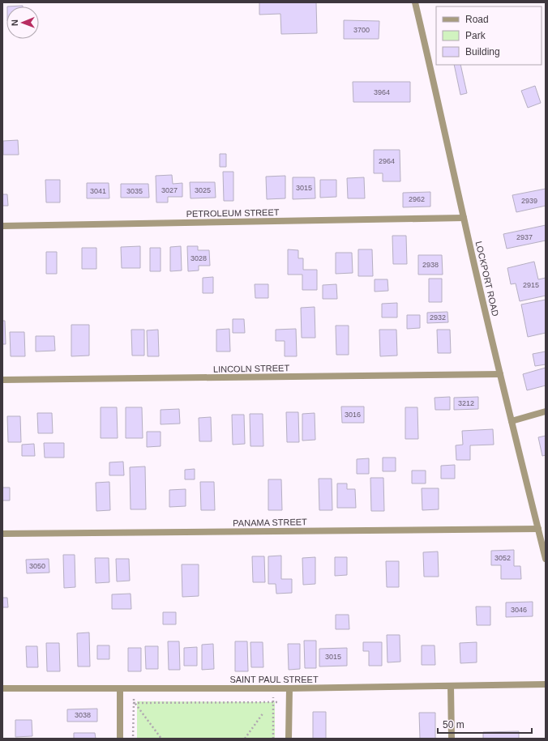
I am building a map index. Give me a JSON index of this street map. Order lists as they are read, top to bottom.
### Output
{
  "streets": {
    "street": [
      "PETROLEUM STREET",
      "LOCKPORT ROAD",
      "LINCOLN STREET",
      "PANAMA STREET",
      "SAINT PAUL STREET"
    ]
  },
  "crossings": [
    ["PETROLEUM STREET", "LOCKPORT ROAD"],
    ["LOCKPORT ROAD", "LINCOLN STREET"],
    ["LOCKPORT ROAD", "PANAMA STREET"]
  ],
  "house_numbers": [
    "3700",
    "3964",
    "2964",
    "3015",
    "3027",
    "3025",
    "3041",
    "3035",
    "2962",
    "2939",
    "2937",
    "3028",
    "2938",
    "2915",
    "2932",
    "3212",
    "3016",
    "3052",
    "3050",
    "3046",
    "3015",
    "3038"
  ],
  "legend": ["Road", "Park", "Building"],
  "scale_bar": "50 m",
  "north": "left"
}
